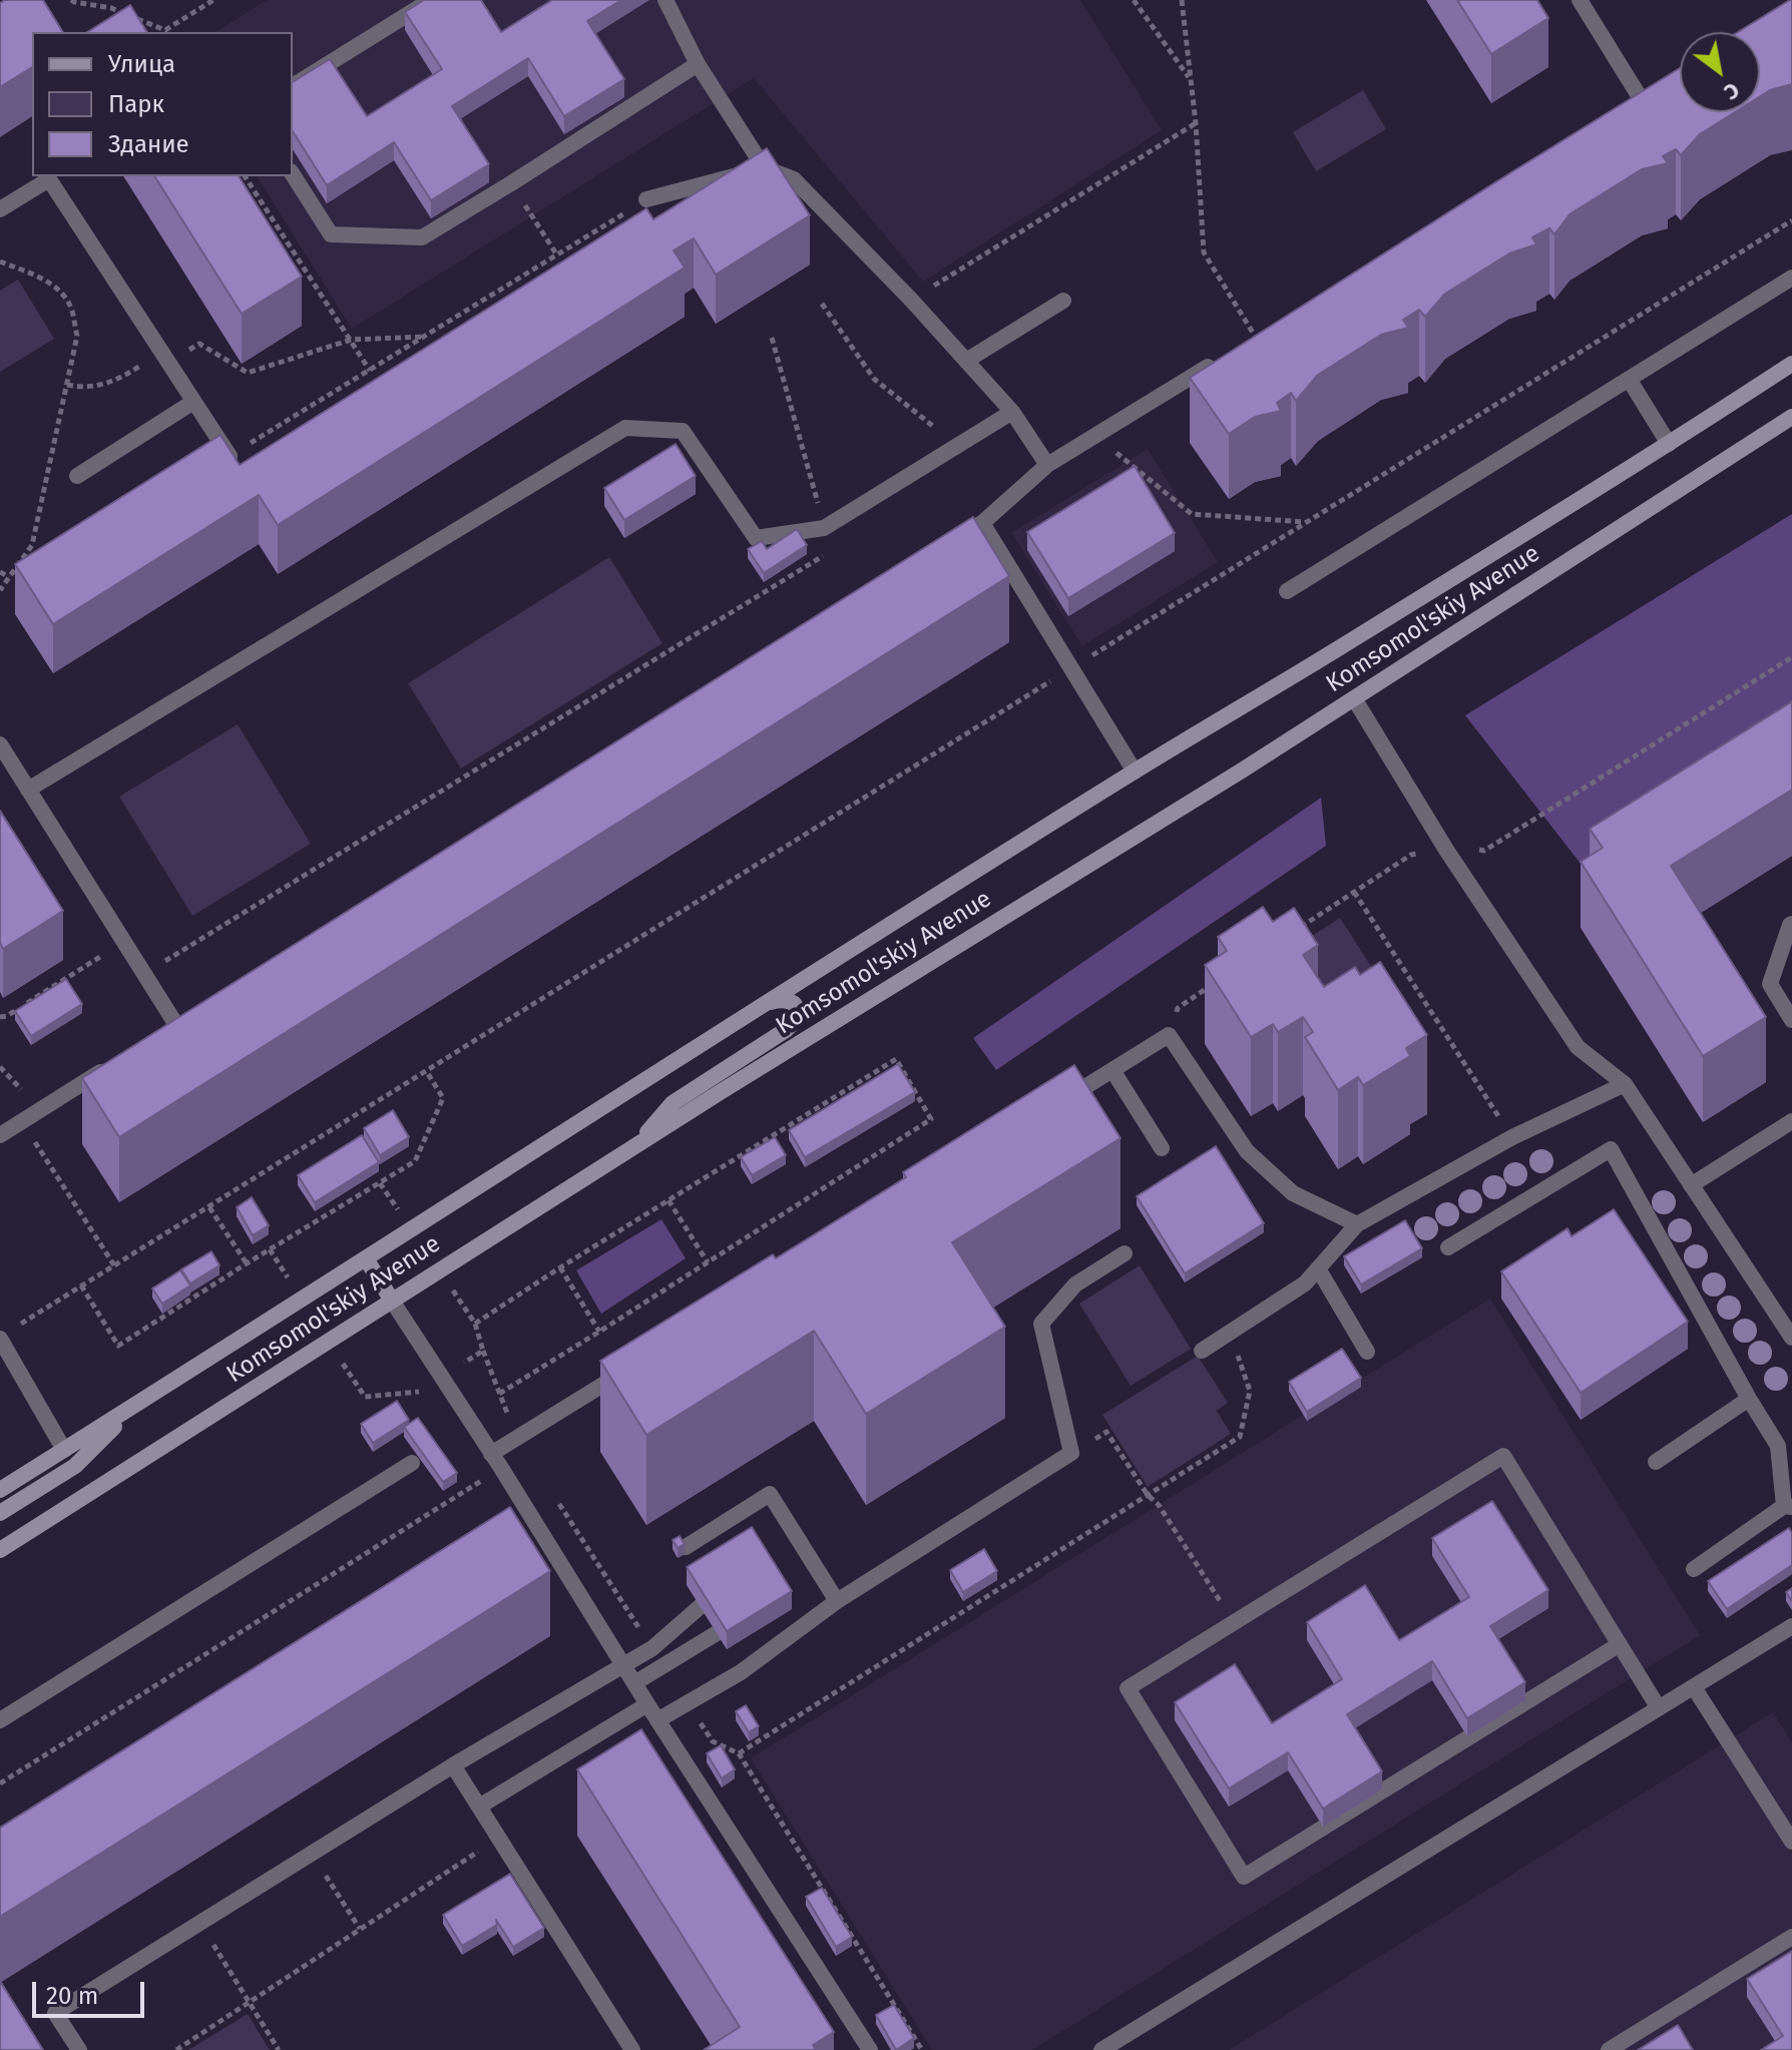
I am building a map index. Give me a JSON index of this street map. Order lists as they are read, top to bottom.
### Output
{
  "streets": {
    "main road": ["Komsomol'skiy Avenue"]
  },
  "legend": ["Улица", "Парк", "Здание"],
  "scale_bar": "20 m",
  "north": "bottom right"
}
